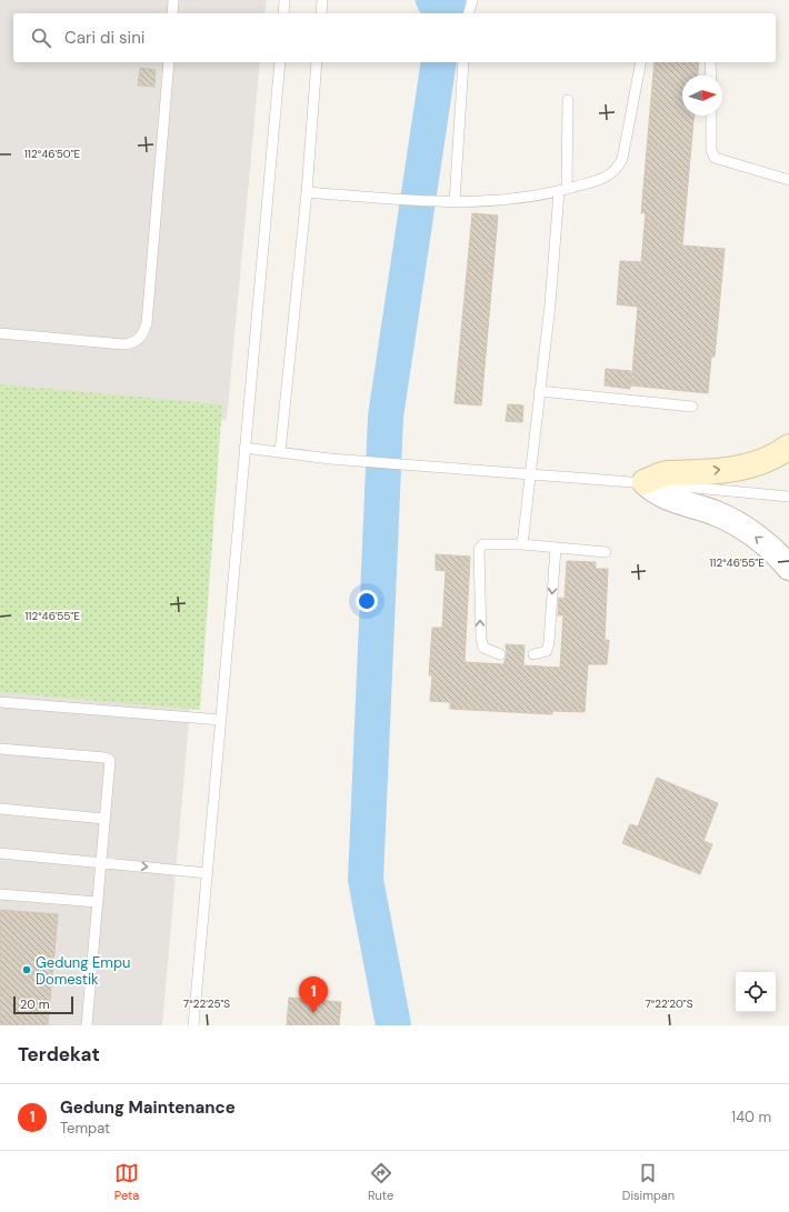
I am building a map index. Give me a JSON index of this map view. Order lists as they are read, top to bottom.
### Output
{
  "places": ["Gedung Empu Domestik"],
  "scale_bar": "20 m",
  "north": "right",
  "page": {
    "search": "Cari di sini",
    "pins": "1",
    "scale": "20 m",
    "heading": "Terdekat",
    "list": [
      {
        "mark": "1",
        "name": "Gedung Maintenance",
        "note": "Tempat",
        "value": "140 m"
      }
    ],
    "nav": ["Peta", "Rute", "Disimpan"]
  },
  "coordinates": [
    "112°46'50\"E",
    "112°46'55\"E",
    "7°22'25\"S",
    "7°22'20\"S"
  ]
}
